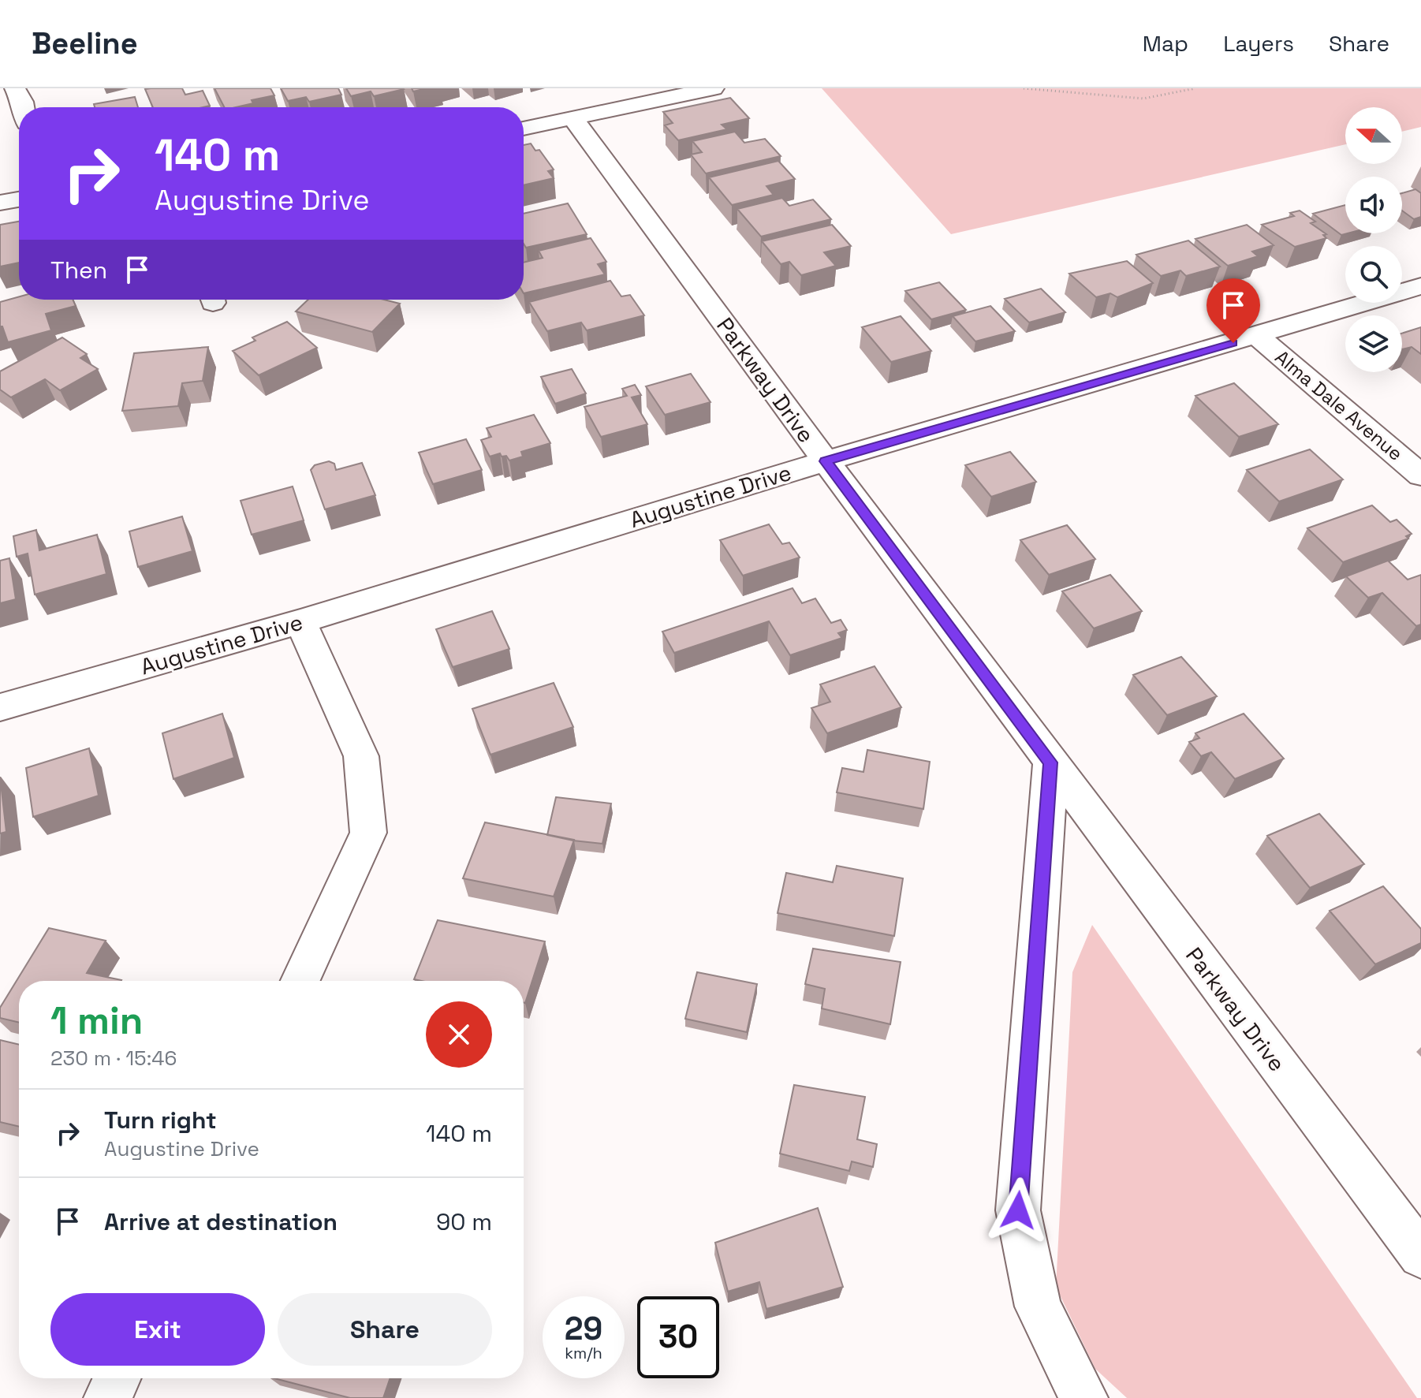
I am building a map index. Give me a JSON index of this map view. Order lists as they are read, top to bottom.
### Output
{
  "streets": {
    "street": ["Parkway Drive", "Alma Dale Avenue", "Augustine Drive"]
  },
  "crossings": [
    ["Parkway Drive", "Augustine Drive"],
    ["Alma Dale Avenue", "Augustine Drive"]
  ],
  "north": "left",
  "page": {
    "header": "Beeline",
    "nav": ["Map", "Layers", "Share"],
    "turn": ["140 m", "Augustine Drive"],
    "then": "Then",
    "heading": ["1 min", "230 m · 15:46"],
    "list": [
      {
        "name": "Turn right",
        "note": "Augustine Drive",
        "value": "140 m"
      },
      {
        "name": "Arrive at destination",
        "value": "90 m"
      }
    ],
    "buttons": ["Exit", "Share"],
    "speed": "29 km/h",
    "limit": "30"
  }
}
